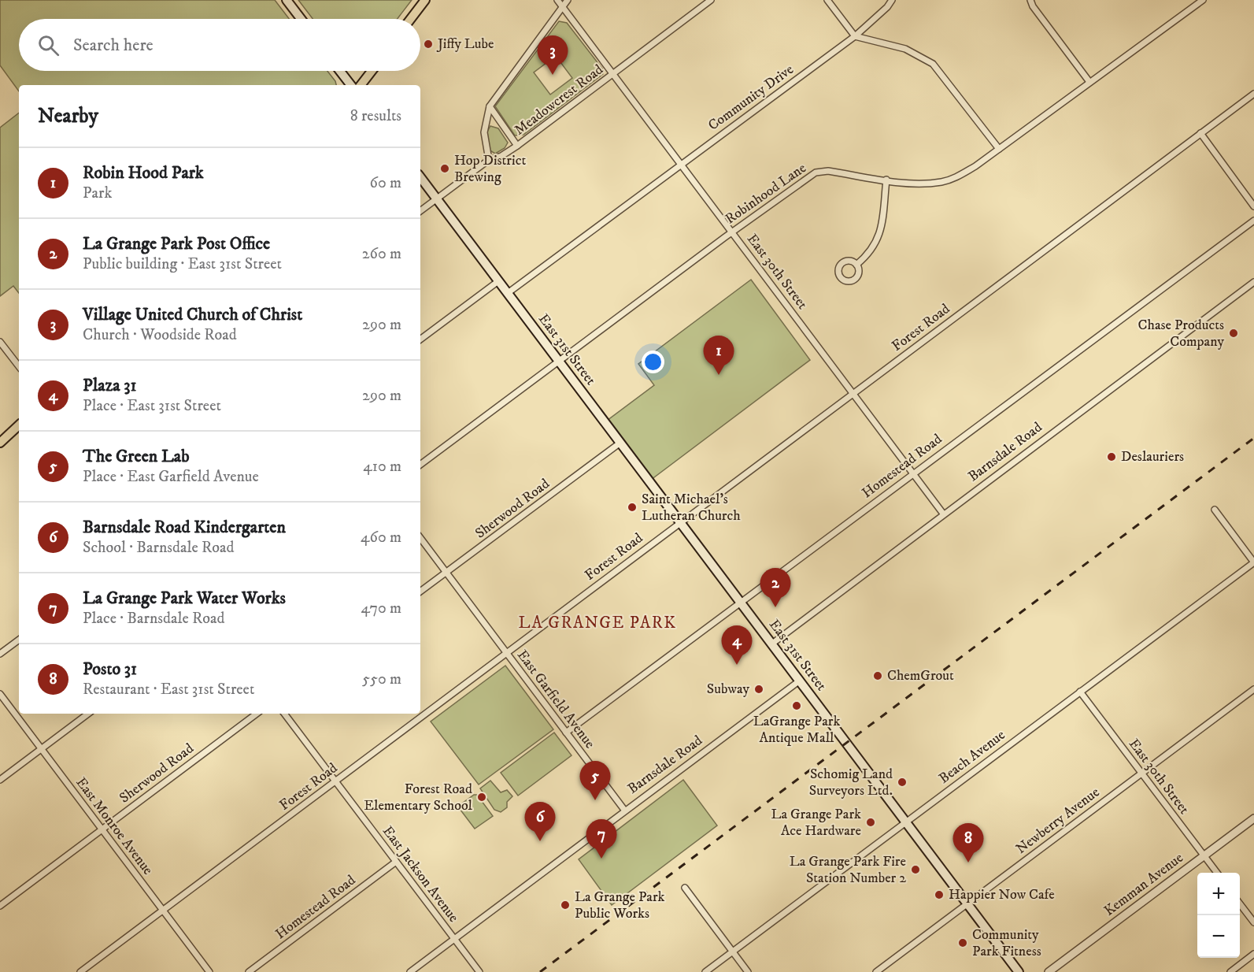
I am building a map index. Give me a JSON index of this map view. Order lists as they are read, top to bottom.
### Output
{
  "streets": {
    "main road": ["East 31st Street"],
    "street": [
      "Community Drive",
      "Meadowcrest Road",
      "Robinhood Lane",
      "East 30th Street",
      "Forest Road",
      "Barnsdale Road",
      "Homestead Road",
      "Sherwood Road",
      "East Garfield Avenue",
      "Beach Avenue",
      "Newberry Avenue",
      "East Monroe Avenue",
      "East Jackson Avenue",
      "Kemman Avenue"
    ]
  },
  "crossings": [
    ["Community Drive", "East 30th Street"],
    ["Community Drive", "East 31st Street"],
    ["Meadowcrest Road", "East 30th Street"],
    ["Meadowcrest Road", "East 31st Street"],
    ["Robinhood Lane", "East 30th Street"],
    ["Robinhood Lane", "East 31st Street"],
    ["East 30th Street", "Forest Road"],
    ["East 30th Street", "Barnsdale Road"],
    ["East 30th Street", "Homestead Road"],
    ["East 30th Street", "Beach Avenue"],
    ["East 30th Street", "Newberry Avenue"],
    ["East 30th Street", "Kemman Avenue"],
    ["Forest Road", "East 31st Street"],
    ["Forest Road", "East Garfield Avenue"],
    ["Forest Road", "East Monroe Avenue"],
    ["Forest Road", "East Jackson Avenue"],
    ["East 31st Street", "Barnsdale Road"],
    ["East 31st Street", "Homestead Road"],
    ["East 31st Street", "Sherwood Road"],
    ["East 31st Street", "Beach Avenue"],
    ["East 31st Street", "Newberry Avenue"],
    ["Barnsdale Road", "East Garfield Avenue"],
    ["Barnsdale Road", "East Jackson Avenue"],
    ["Homestead Road", "East Garfield Avenue"],
    ["Homestead Road", "East Jackson Avenue"],
    ["Sherwood Road", "East Garfield Avenue"],
    ["Sherwood Road", "East Monroe Avenue"]
  ],
  "districts": ["LA GRANGE PARK"],
  "places": [
    "Jiffy Lube",
    "Hop District Brewing",
    "Chase Products Company",
    "Deslauriers",
    "Saint Michael's Lutheran Church",
    "ChemGrout",
    "Subway",
    "LaGrange Park Antique Mall",
    "Schomig Land Surveyors Ltd.",
    "Forest Road Elementary School",
    "La Grange Park Ace Hardware",
    "La Grange Park Fire Station Number 2",
    "Happier Now Cafe",
    "La Grange Park Public Works",
    "Community Park Fitness"
  ],
  "page": {
    "search": "Search here",
    "pins": [
      "3",
      "1",
      "2",
      "4",
      "5",
      "6",
      "7",
      "8"
    ],
    "heading": ["Nearby", "8 results"],
    "list": [
      {
        "mark": "1",
        "name": "Robin Hood Park",
        "note": "Park",
        "value": "60 m"
      },
      {
        "mark": "2",
        "name": "La Grange Park Post Office",
        "note": "Public building · East 31st Street",
        "value": "260 m"
      },
      {
        "mark": "3",
        "name": "Village United Church of Christ",
        "note": "Church · Woodside Road",
        "value": "290 m"
      },
      {
        "mark": "4",
        "name": "Plaza 31",
        "note": "Place · East 31st Street",
        "value": "290 m"
      },
      {
        "mark": "5",
        "name": "The Green Lab",
        "note": "Place · East Garfield Avenue",
        "value": "410 m"
      },
      {
        "mark": "6",
        "name": "Barnsdale Road Kindergarten",
        "note": "School · Barnsdale Road",
        "value": "460 m"
      },
      {
        "mark": "7",
        "name": "La Grange Park Water Works",
        "note": "Place · Barnsdale Road",
        "value": "470 m"
      },
      {
        "mark": "8",
        "name": "Posto 31",
        "note": "Restaurant · East 31st Street",
        "value": "550 m"
      }
    ],
    "map_buttons": ["+", "−"]
  }
}
